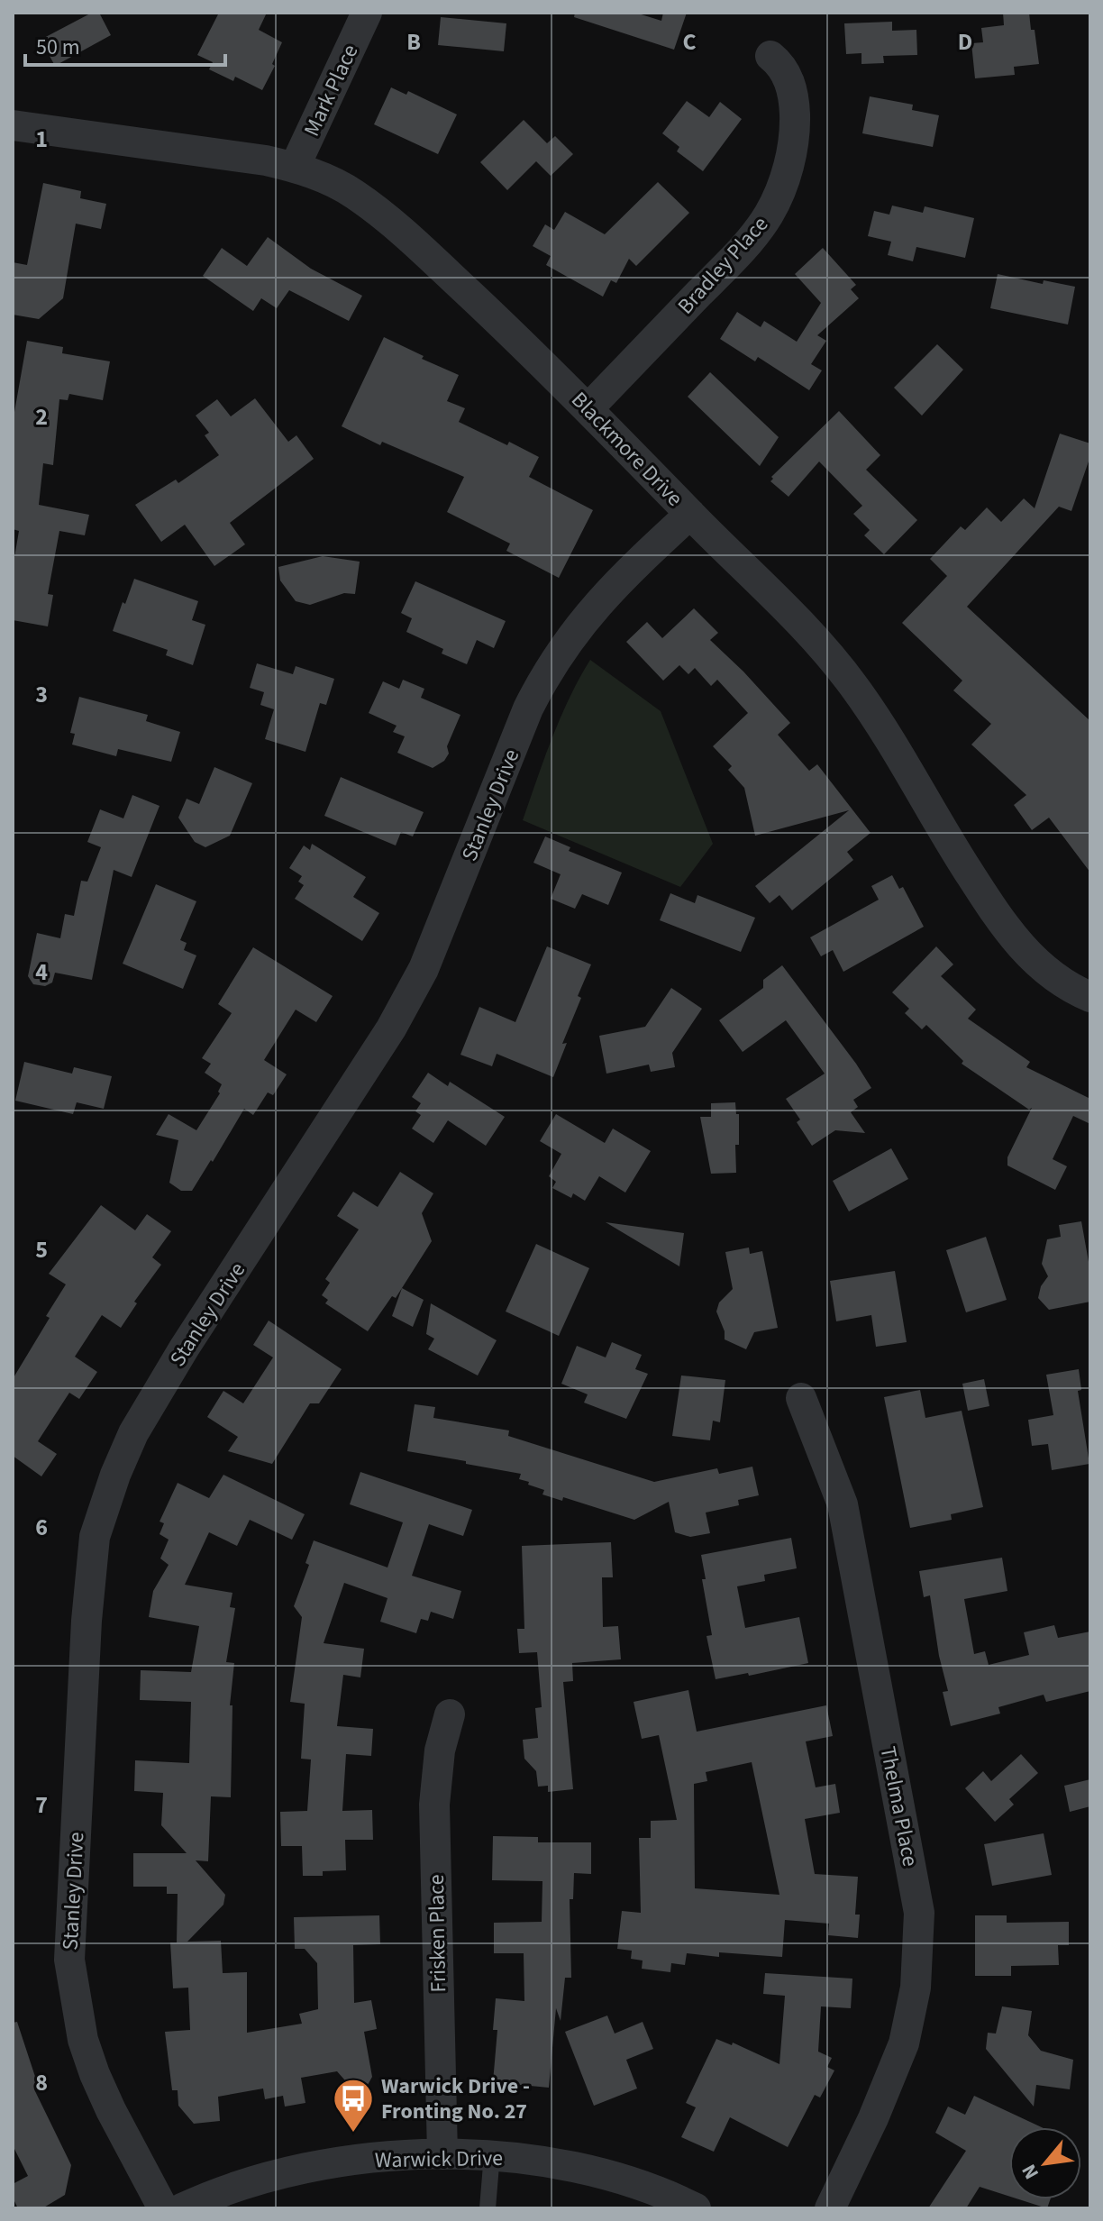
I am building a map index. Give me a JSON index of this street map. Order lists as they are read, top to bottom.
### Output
{
  "streets": {
    "street": [
      "Mark Place",
      "Bradley Place",
      "Blackmore Drive",
      "Stanley Drive",
      "Thelma Place",
      "Frisken Place",
      "Warwick Drive"
    ]
  },
  "crossings": [
    ["Mark Place", "Blackmore Drive"],
    ["Bradley Place", "Blackmore Drive"],
    ["Blackmore Drive", "Stanley Drive"],
    ["Frisken Place", "Warwick Drive"]
  ],
  "places": {
    "bus stop": ["Warwick Drive - Fronting No. 27"]
  },
  "scale_bar": "50 m",
  "north": "bottom left",
  "grid": {
    "columns": ["B", "C", "D"],
    "rows": [
      "1",
      "2",
      "3",
      "4",
      "5",
      "6",
      "7",
      "8"
    ]
  }
}
